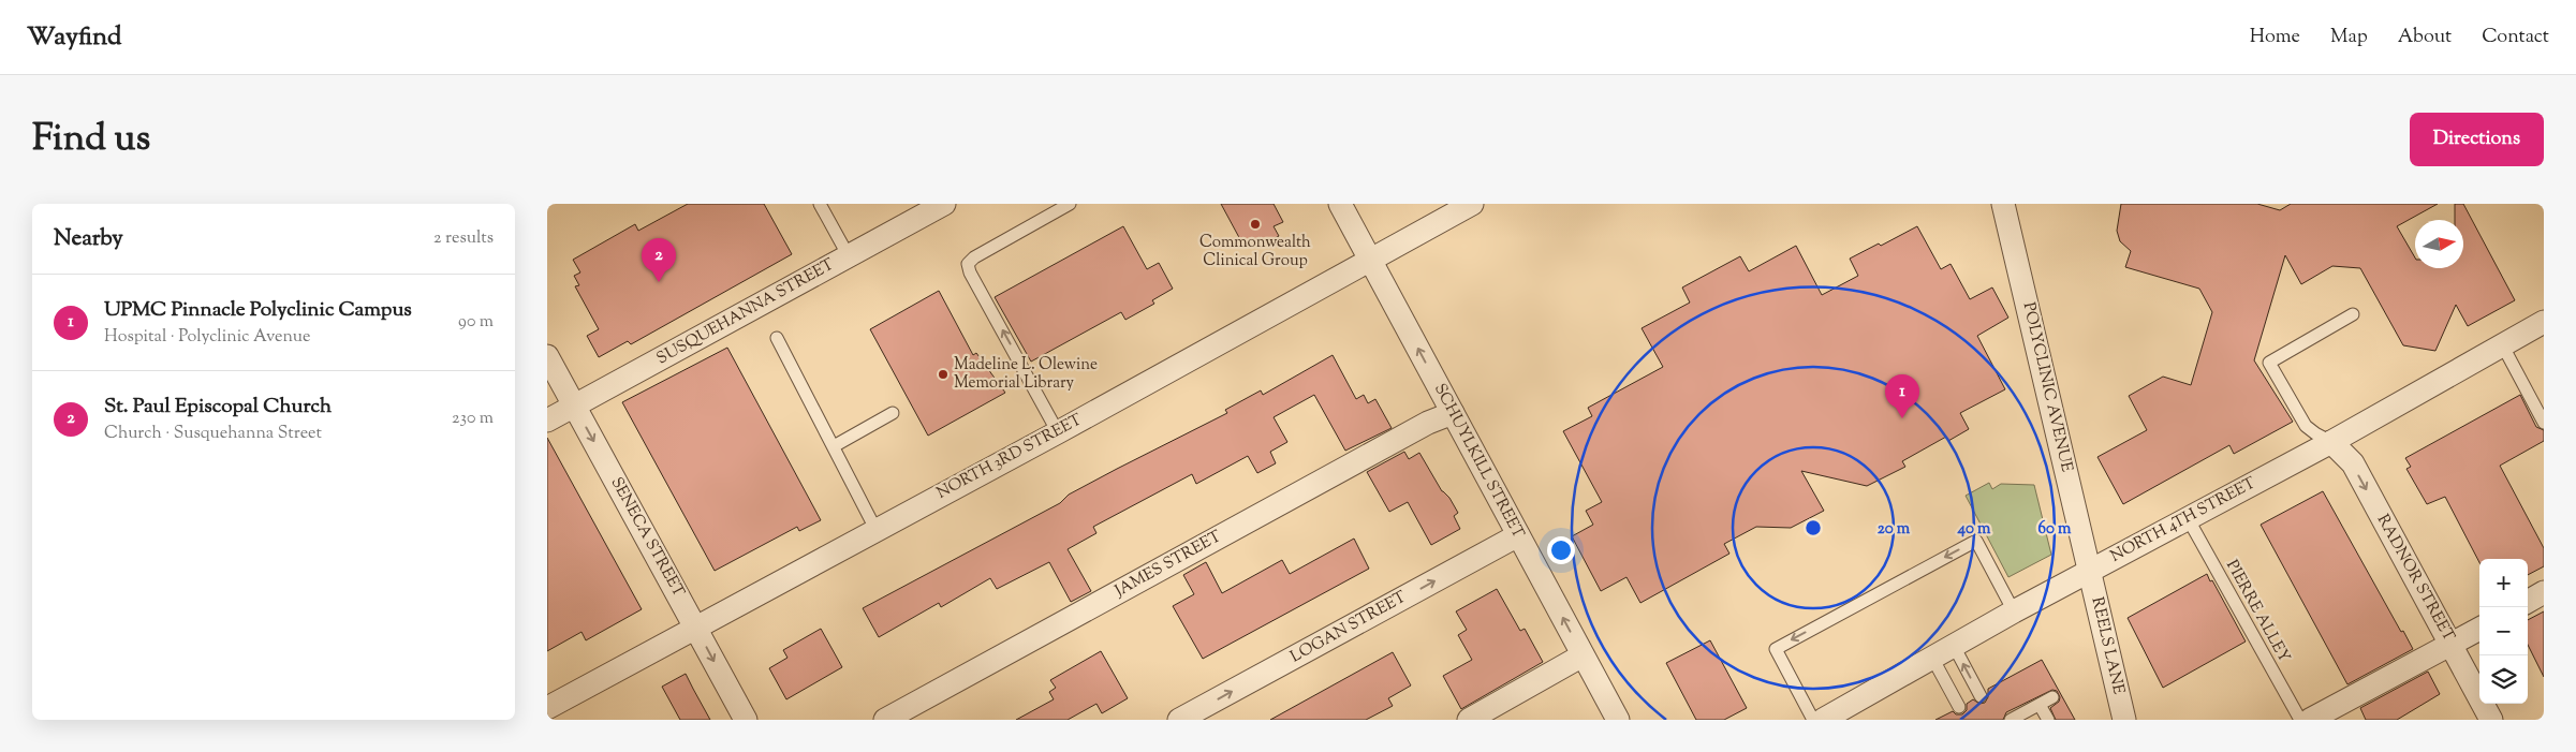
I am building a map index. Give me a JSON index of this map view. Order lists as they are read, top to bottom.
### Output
{
  "streets": {
    "street": [
      "SUSQUEHANNA STREET",
      "POLYCLINIC AVENUE",
      "NORTH 3RD STREET",
      "SCHUYLKILL STREET",
      "NORTH 4TH STREET",
      "SENECA STREET",
      "JAMES STREET",
      "RADNOR STREET",
      "LOGAN STREET",
      "REELS LANE"
    ],
    "lane": ["PIERRE ALLEY"]
  },
  "crossings": [
    ["SUSQUEHANNA STREET", "SENECA STREET"],
    ["POLYCLINIC AVENUE", "NORTH 4TH STREET"],
    ["POLYCLINIC AVENUE", "REELS LANE"],
    ["NORTH 3RD STREET", "SCHUYLKILL STREET"],
    ["NORTH 3RD STREET", "SENECA STREET"],
    ["SCHUYLKILL STREET", "JAMES STREET"],
    ["SCHUYLKILL STREET", "LOGAN STREET"],
    ["NORTH 4TH STREET", "RADNOR STREET"],
    ["NORTH 4TH STREET", "PIERRE ALLEY"],
    ["NORTH 4TH STREET", "REELS LANE"]
  ],
  "one_way": ["SCHUYLKILL STREET", "SENECA STREET", "RADNOR STREET"],
  "places": ["Commonwealth Clinical Group", "Madeline L. Olewine Memorial Library"],
  "north": "right",
  "page": {
    "header": "Wayfind",
    "nav": [
      "Home",
      "Map",
      "About",
      "Contact"
    ],
    "title": "Find us",
    "buttons": "Directions",
    "heading": ["Nearby", "2 results"],
    "pins": ["2", "1"],
    "list": [
      {
        "mark": "1",
        "name": "UPMC Pinnacle Polyclinic Campus",
        "note": "Hospital · Polyclinic Avenue",
        "value": "90 m"
      },
      {
        "mark": "2",
        "name": "St. Paul Episcopal Church",
        "note": "Church · Susquehanna Street",
        "value": "230 m"
      }
    ],
    "map_buttons": ["+", "−"]
  },
  "rings": ["20 m", "40 m", "60 m"]
}
